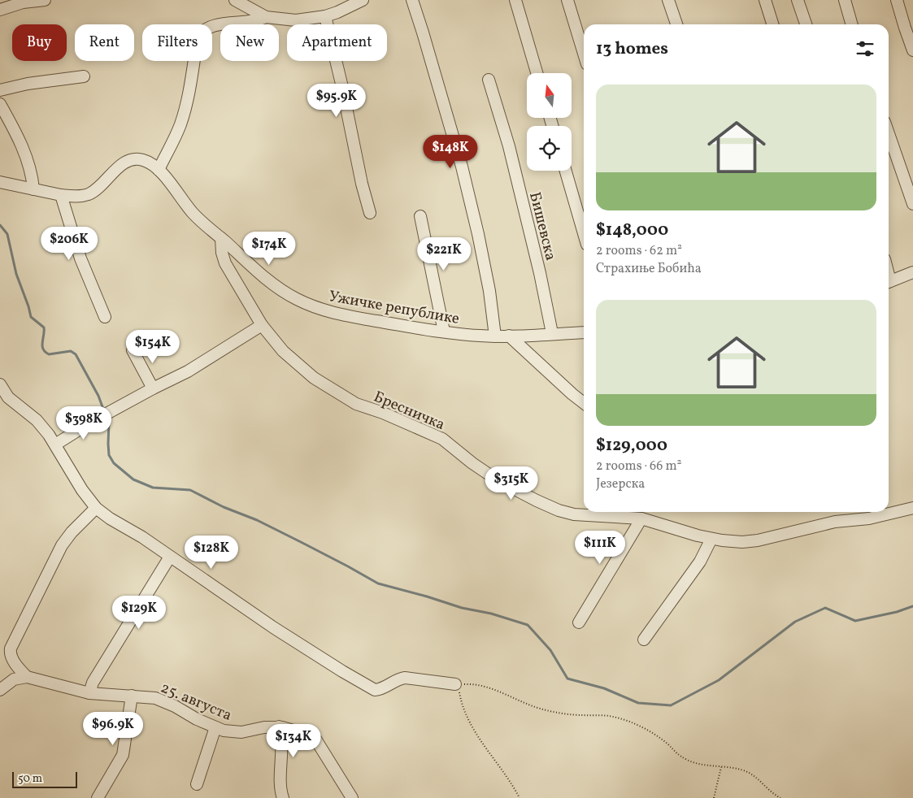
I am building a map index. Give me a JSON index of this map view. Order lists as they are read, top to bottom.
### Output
{
  "streets": {
    "street": [
      "Бишевска",
      "Ужичке републике",
      "Бресничка",
      "25. августа"
    ]
  },
  "crossings": [
    ["Бишевска", "Ужичке републике"],
    ["Ужичке републике", "Бресничка"]
  ],
  "scale_bar": "50 m",
  "north": "top",
  "page": {
    "chip": [
      "Buy",
      "Rent",
      "Filters",
      "New",
      "Apartment"
    ],
    "heading": "13 homes",
    "list": [
      {
        "name": "$148,000",
        "note": "2 rooms · 62 m² · Страхиње Бобића"
      },
      {
        "name": "$129,000",
        "note": "2 rooms · 66 m² · Језерска"
      }
    ],
    "price": [
      "$95.9K",
      "$148K",
      "$206K",
      "$174K",
      "$221K",
      "$154K",
      "$398K",
      "$315K",
      "$111K",
      "$128K",
      "$129K",
      "$96.9K",
      "$134K"
    ],
    "scale": "50 m"
  }
}
